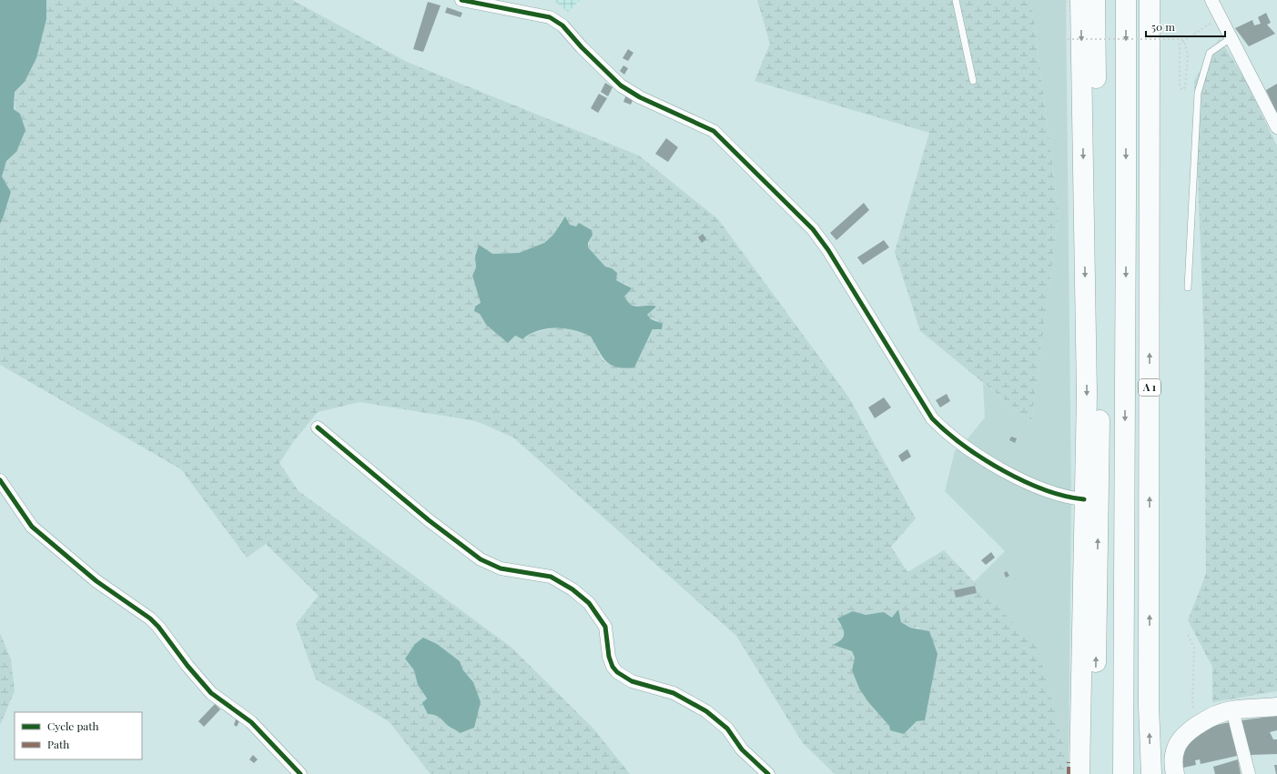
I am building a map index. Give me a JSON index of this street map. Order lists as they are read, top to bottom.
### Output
{
  "streets": {
    "highway": ["A 1"]
  },
  "legend": ["Cycle path", "Path"],
  "scale_bar": "50 m"
}
